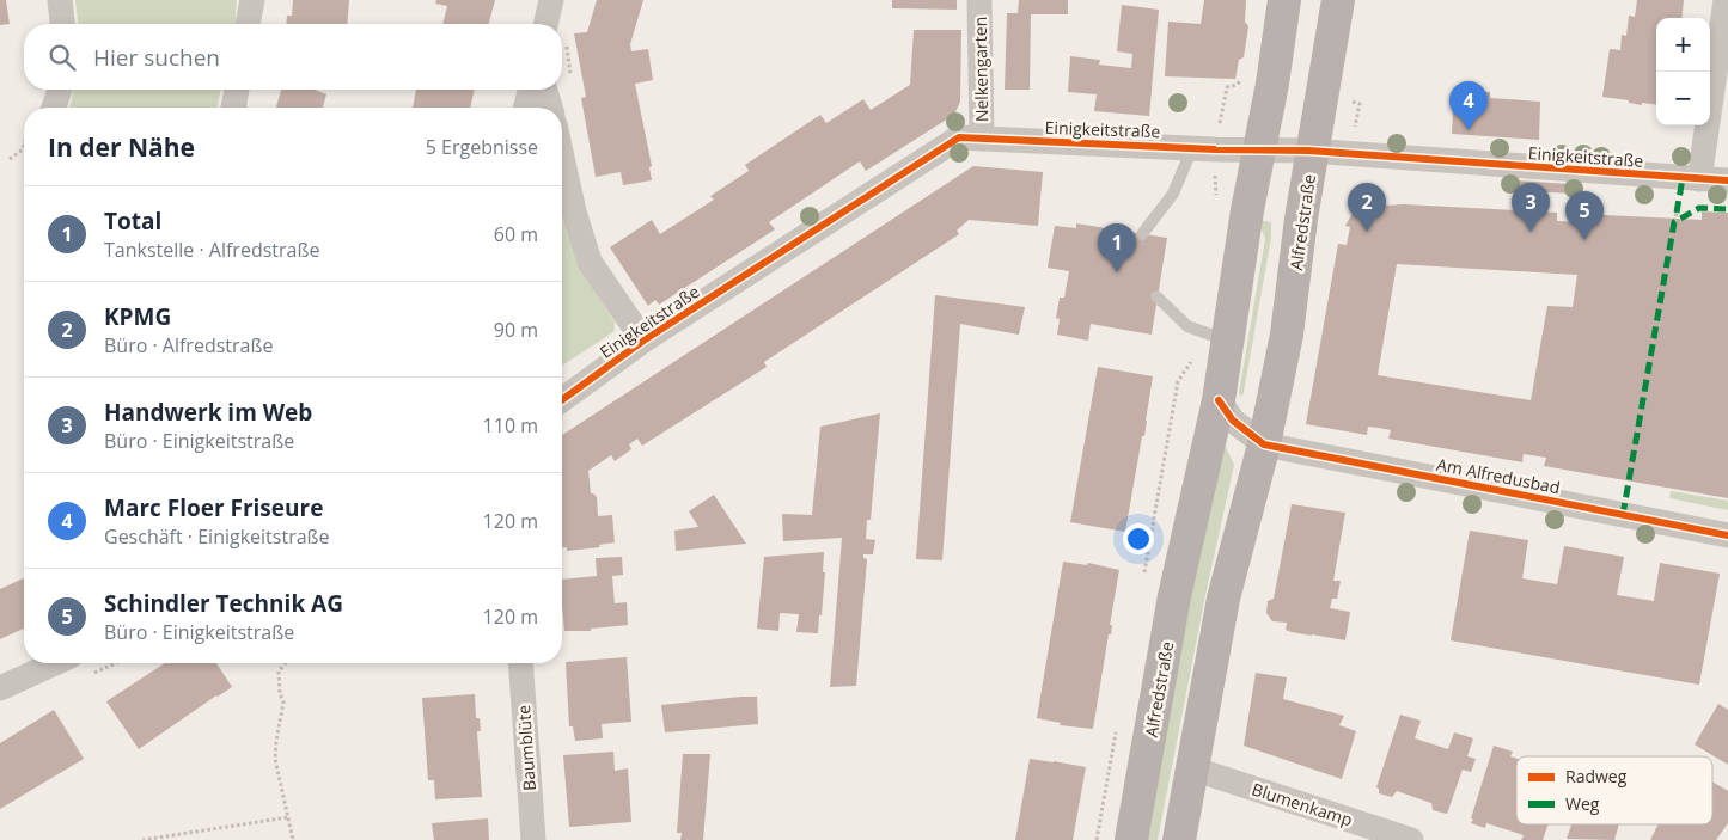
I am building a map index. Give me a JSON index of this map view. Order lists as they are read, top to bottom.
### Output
{
  "streets": {
    "main road": ["Alfredstraße"],
    "street": [
      "Nelkengarten",
      "Einigkeitstraße",
      "Am Alfredusbad",
      "Baumblüte",
      "Blumenkamp"
    ]
  },
  "crossings": [
    ["Nelkengarten", "Einigkeitstraße"],
    ["Einigkeitstraße", "Alfredstraße"],
    ["Alfredstraße", "Am Alfredusbad"],
    ["Alfredstraße", "Blumenkamp"]
  ],
  "legend": ["Radweg", "Weg"],
  "page": {
    "map_buttons": ["+", "−"],
    "search": "Hier suchen",
    "pins": [
      "4",
      "2",
      "3",
      "5",
      "1"
    ],
    "heading": ["In der Nähe", "5 Ergebnisse"],
    "list": [
      {
        "mark": "1",
        "name": "Total",
        "note": "Tankstelle · Alfredstraße",
        "value": "60 m"
      },
      {
        "mark": "2",
        "name": "KPMG",
        "note": "Büro · Alfredstraße",
        "value": "90 m"
      },
      {
        "mark": "3",
        "name": "Handwerk im Web",
        "note": "Büro · Einigkeitstraße",
        "value": "110 m"
      },
      {
        "mark": "4",
        "name": "Marc Floer Friseure",
        "note": "Geschäft · Einigkeitstraße",
        "value": "120 m"
      },
      {
        "mark": "5",
        "name": "Schindler Technik AG",
        "note": "Büro · Einigkeitstraße",
        "value": "120 m"
      }
    ]
  }
}
